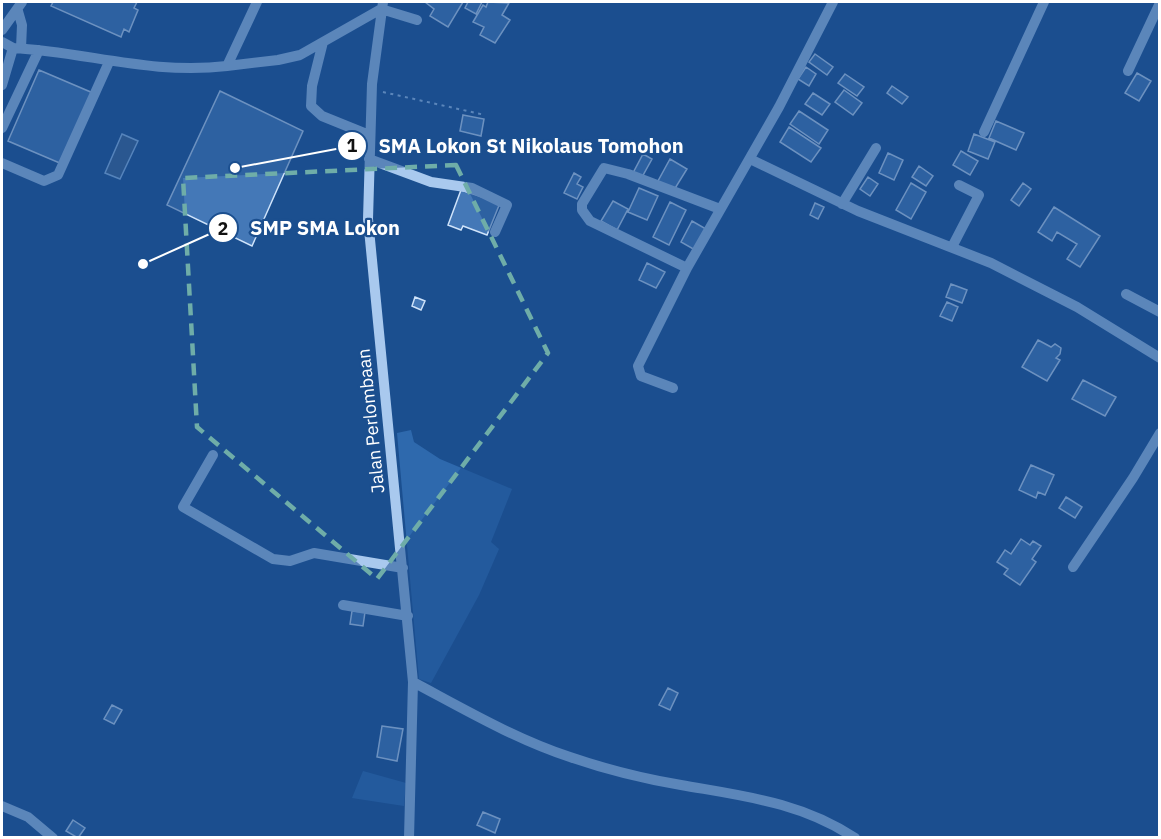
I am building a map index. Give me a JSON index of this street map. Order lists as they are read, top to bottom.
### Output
{
  "streets": {
    "street": ["Jalan Perlombaan"]
  },
  "places": ["SMA Lokon St Nikolaus Tomohon", "SMP SMA Lokon"]
}
